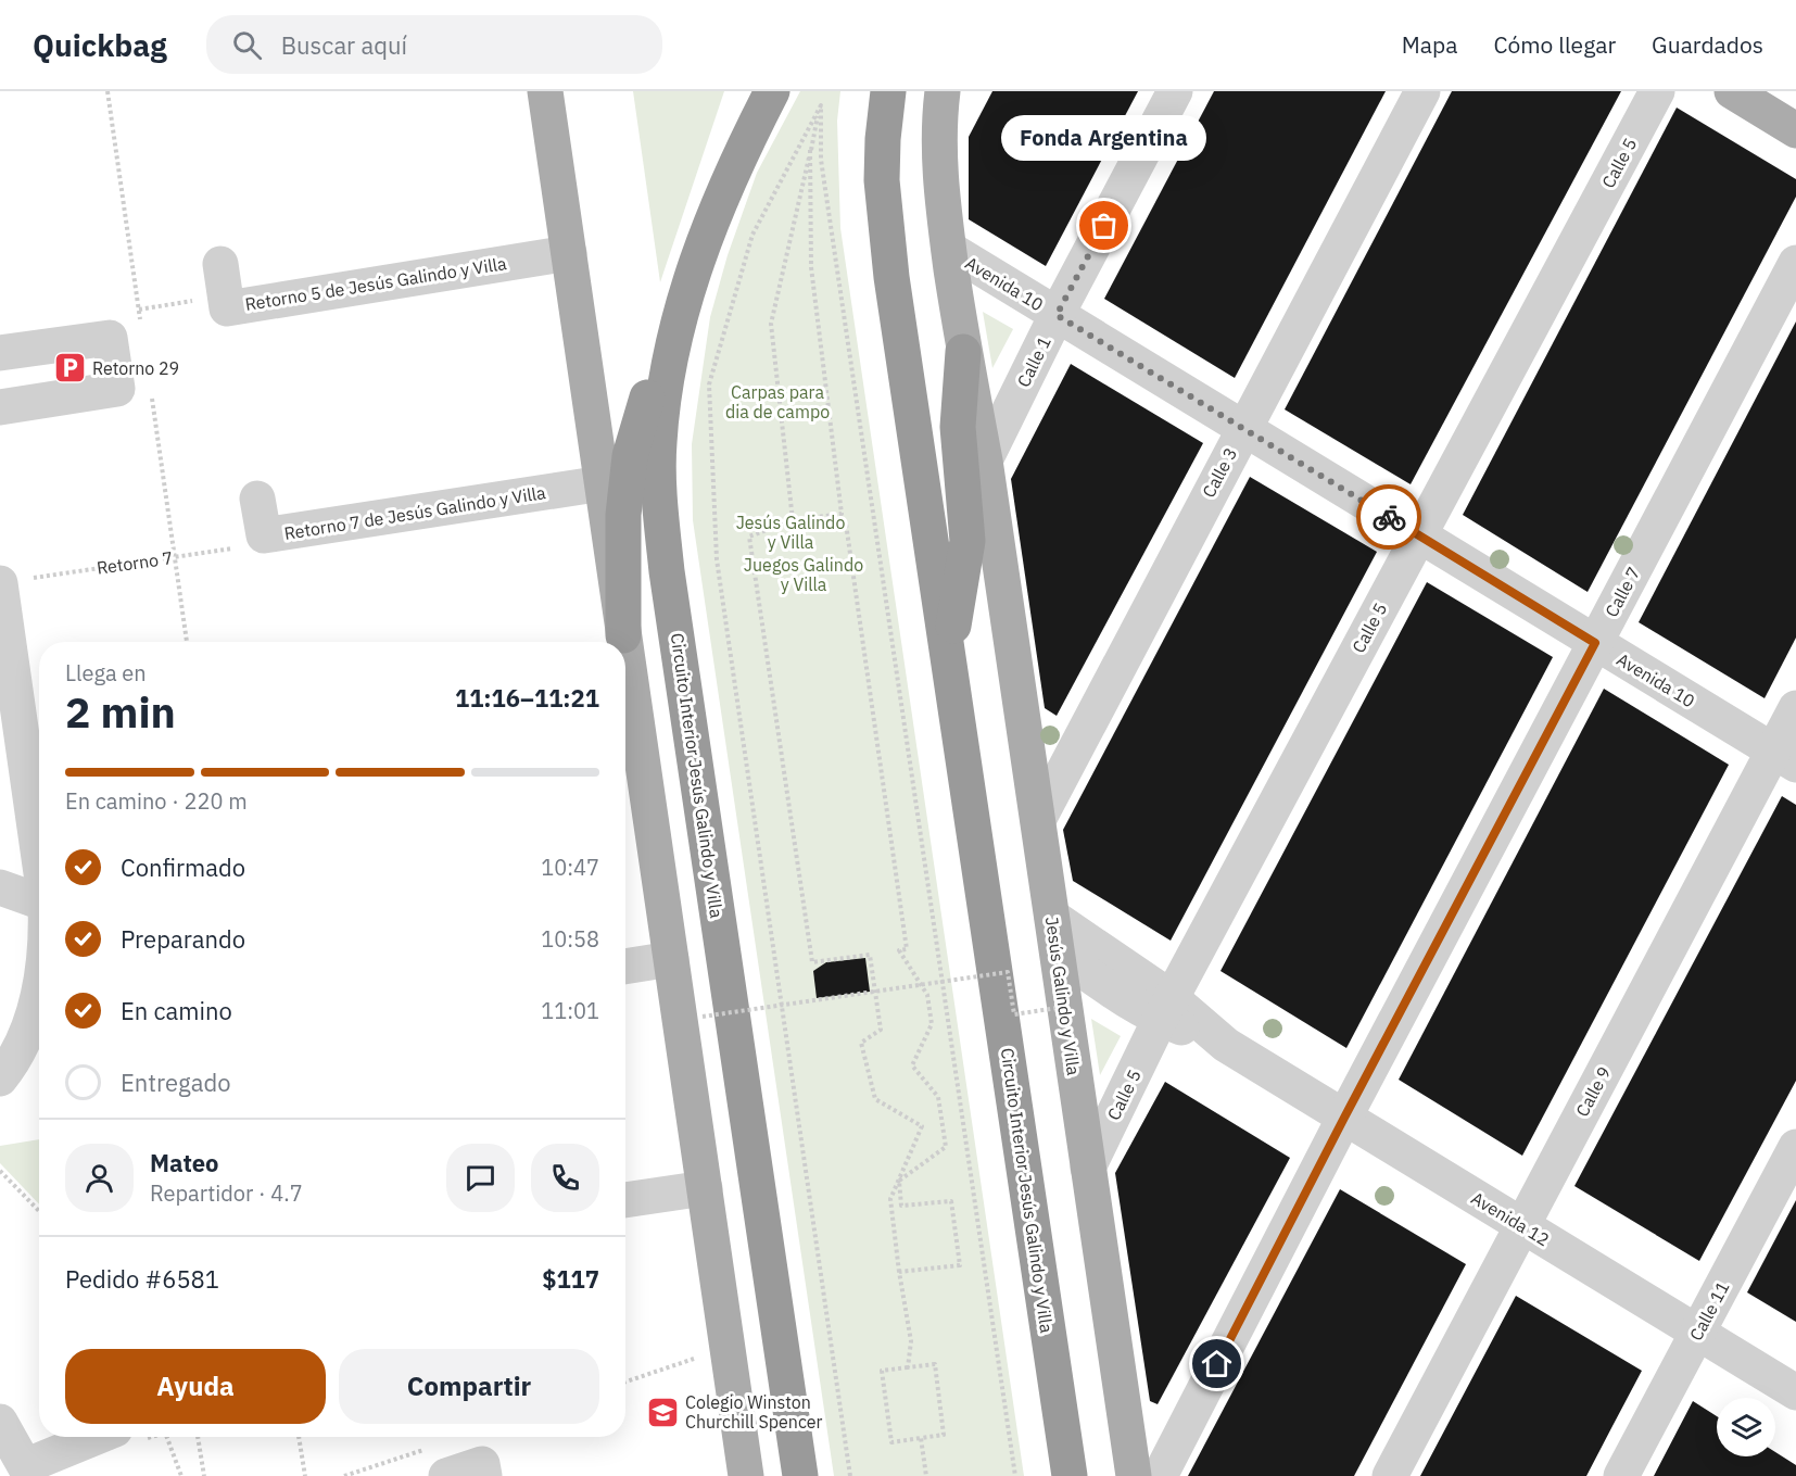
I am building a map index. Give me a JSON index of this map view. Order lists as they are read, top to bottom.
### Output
{
  "streets": {
    "highway": ["Circuito Interior Jesús Galindo y Villa"],
    "main road": ["Jesús Galindo y Villa"],
    "street": [
      "Calle 5",
      "Retorno 5 de Jesús Galindo y Villa",
      "Avenida 10",
      "Calle 1",
      "Calle 3",
      "Retorno 7 de Jesús Galindo y Villa",
      "Calle 7",
      "Calle 9",
      "Avenida 12",
      "Calle 11"
    ],
    "path": ["Retorno 7"]
  },
  "crossings": [
    ["Calle 5", "Avenida 10"],
    ["Calle 5", "Jesús Galindo y Villa"],
    ["Calle 5", "Avenida 12"],
    ["Avenida 10", "Calle 1"],
    ["Avenida 10", "Calle 3"],
    ["Avenida 10", "Calle 7"],
    ["Avenida 10", "Jesús Galindo y Villa"],
    ["Avenida 10", "Calle 9"],
    ["Calle 1", "Jesús Galindo y Villa"],
    ["Calle 3", "Jesús Galindo y Villa"],
    ["Retorno 7 de Jesús Galindo y Villa", "Retorno 7"],
    ["Calle 7", "Avenida 12"],
    ["Jesús Galindo y Villa", "Avenida 12"],
    ["Calle 9", "Avenida 12"],
    ["Avenida 12", "Calle 11"]
  ],
  "parks": ["Carpas para dia de campo", "Jesús Galindo y Villa", "Juegos Galindo y Villa"],
  "places": {
    "other": ["Fonda Argentina"],
    "parking": ["Retorno 29"],
    "school or university": ["Colegio Winston Churchill Spencer"]
  },
  "page": {
    "header": "Quickbag",
    "search": "Buscar aquí",
    "nav": ["Mapa", "Cómo llegar", "Guardados"],
    "bubble": "Fonda Argentina",
    "heading": ["2 min", "Llega en", "11:16–11:21"],
    "panel": [
      "Mateo",
      "Repartidor · 4.7",
      "Pedido #6581",
      "$117"
    ],
    "bar": "En camino · 220 m",
    "list": [
      ["Confirmado", "10:47"],
      ["Preparando", "10:58"],
      ["En camino", "11:01"],
      "Entregado"
    ],
    "buttons": ["Ayuda", "Compartir"]
  }
}
